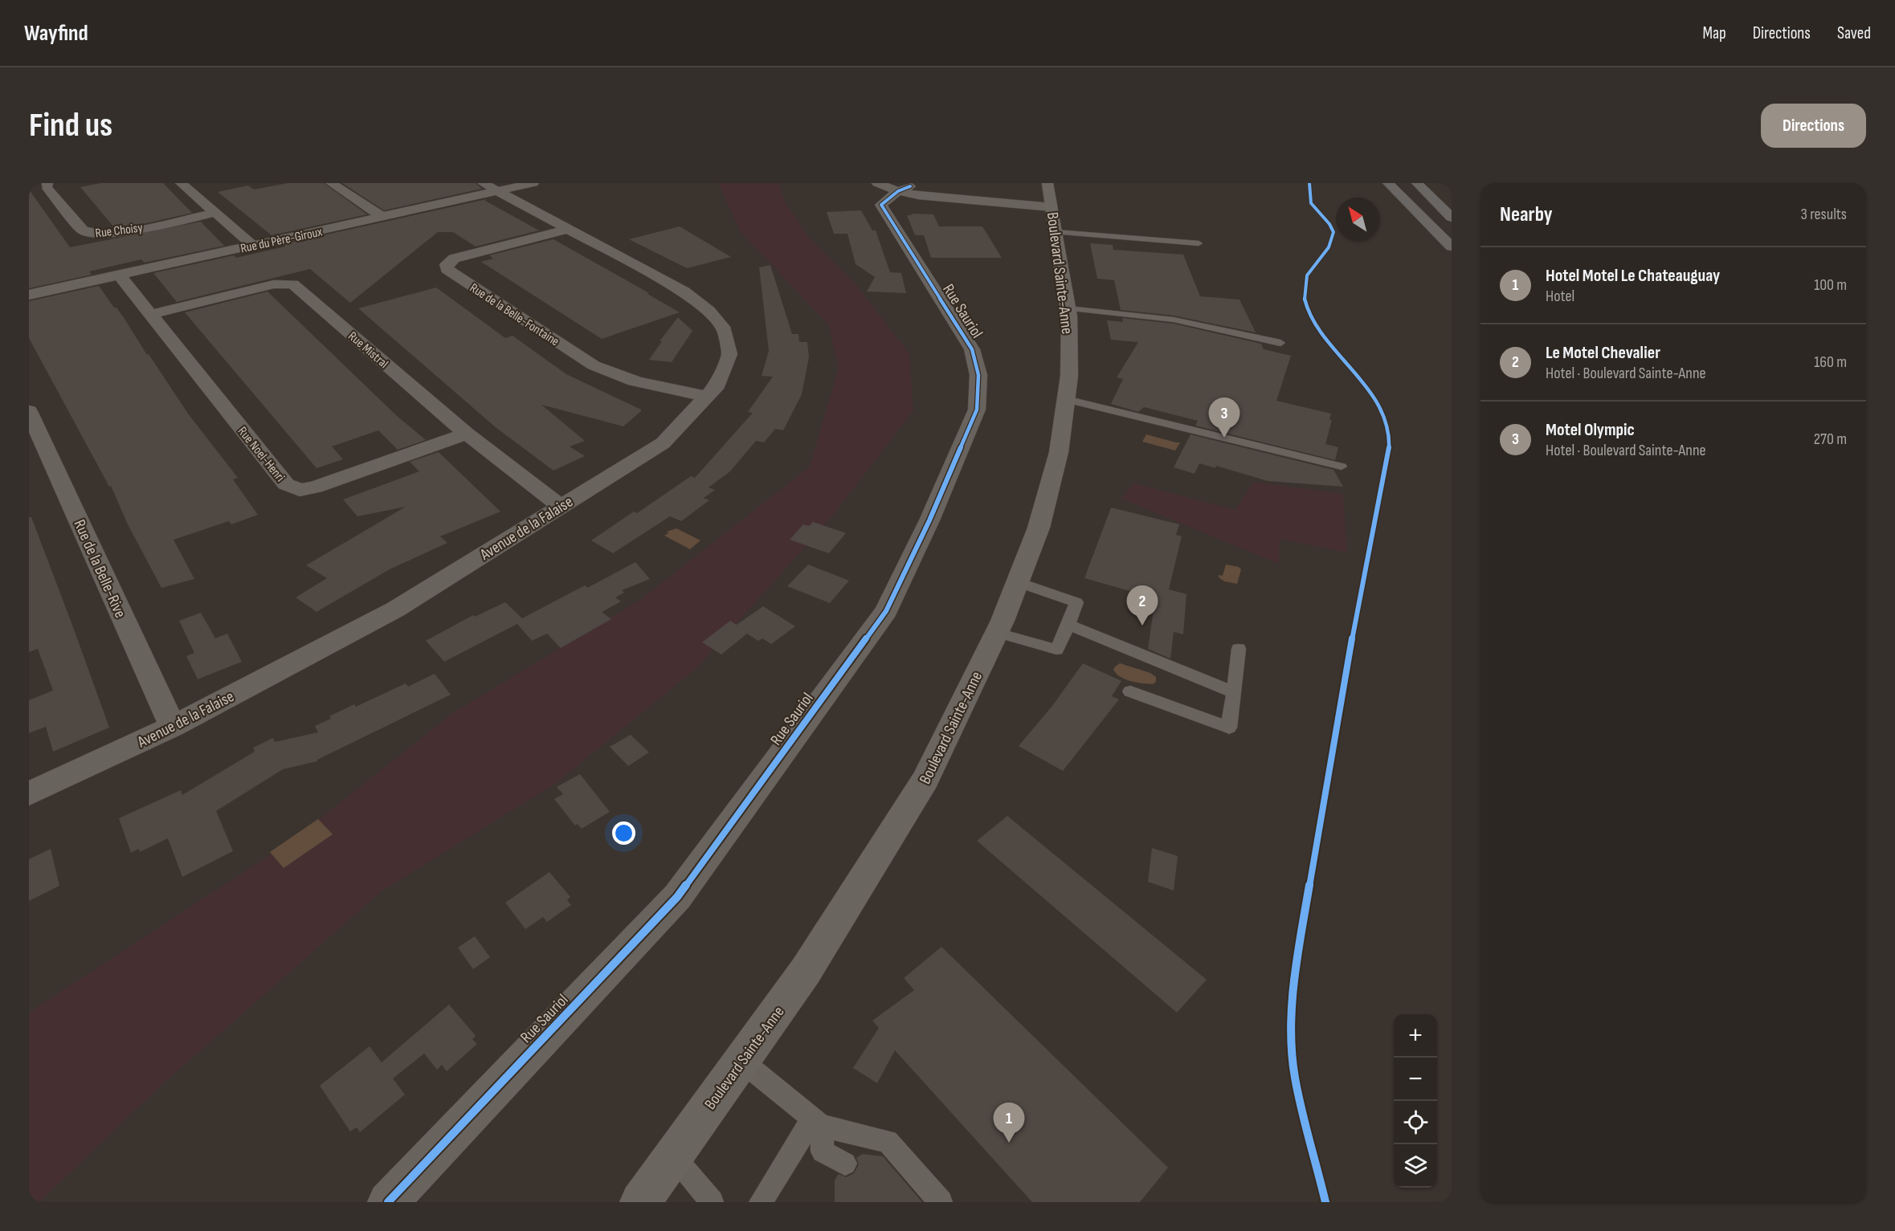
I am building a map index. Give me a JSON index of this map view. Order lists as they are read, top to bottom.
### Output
{
  "streets": {
    "main road": ["Boulevard Sainte-Anne"],
    "street": [
      "Rue Choisy",
      "Rue du Père-Giroux",
      "Rue Sauriol",
      "Rue de la Belle-Fontaine",
      "Rue Mistral",
      "Rue Noel-Henri",
      "Avenue de la Falaise",
      "Rue de la Belle-Rive"
    ]
  },
  "crossings": [
    ["Rue du Père-Giroux", "Rue Noel-Henri"],
    ["Rue du Père-Giroux", "Avenue de la Falaise"],
    ["Rue de la Belle-Fontaine", "Avenue de la Falaise"],
    ["Rue Mistral", "Rue Noel-Henri"],
    ["Rue Mistral", "Avenue de la Falaise"],
    ["Avenue de la Falaise", "Rue de la Belle-Rive"]
  ],
  "north": "top left",
  "page": {
    "header": "Wayfind",
    "nav": ["Map", "Directions", "Saved"],
    "buttons": "Directions",
    "title": "Find us",
    "heading": ["Nearby", "3 results"],
    "list": [
      {
        "mark": "1",
        "name": "Hotel Motel Le Chateauguay",
        "note": "Hotel",
        "value": "100 m"
      },
      {
        "mark": "2",
        "name": "Le Motel Chevalier",
        "note": "Hotel · Boulevard Sainte-Anne",
        "value": "160 m"
      },
      {
        "mark": "3",
        "name": "Motel Olympic",
        "note": "Hotel · Boulevard Sainte-Anne",
        "value": "270 m"
      }
    ],
    "pins": ["3", "2", "1"],
    "map_buttons": ["+", "−"]
  }
}
